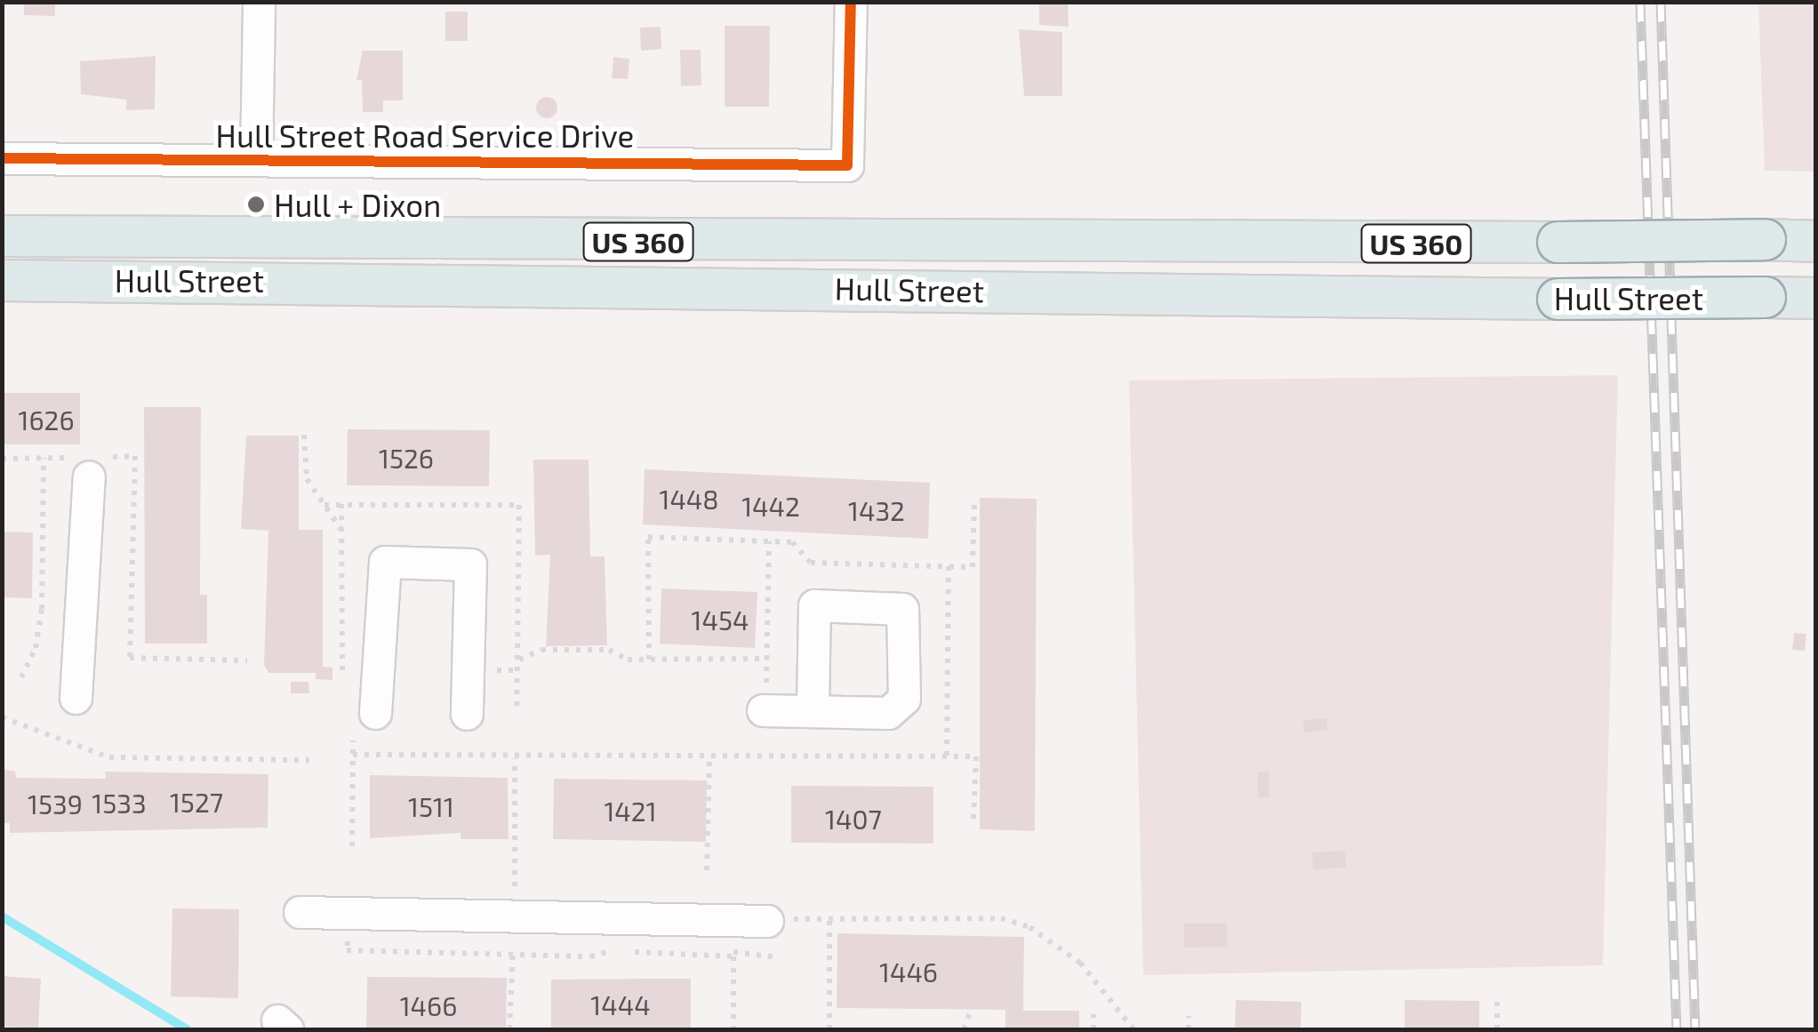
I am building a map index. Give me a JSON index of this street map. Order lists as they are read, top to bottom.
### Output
{
  "streets": {
    "main road": ["US 360", "Hull Street"],
    "street": ["Hull Street Road Service Drive"]
  },
  "places": ["Hull + Dixon"],
  "house_numbers": [
    "1626",
    "1526",
    "1448",
    "1442",
    "1432",
    "1454",
    "1527",
    "1533",
    "1539",
    "1511",
    "1421",
    "1407",
    "1446",
    "1444",
    "1466"
  ]
}
